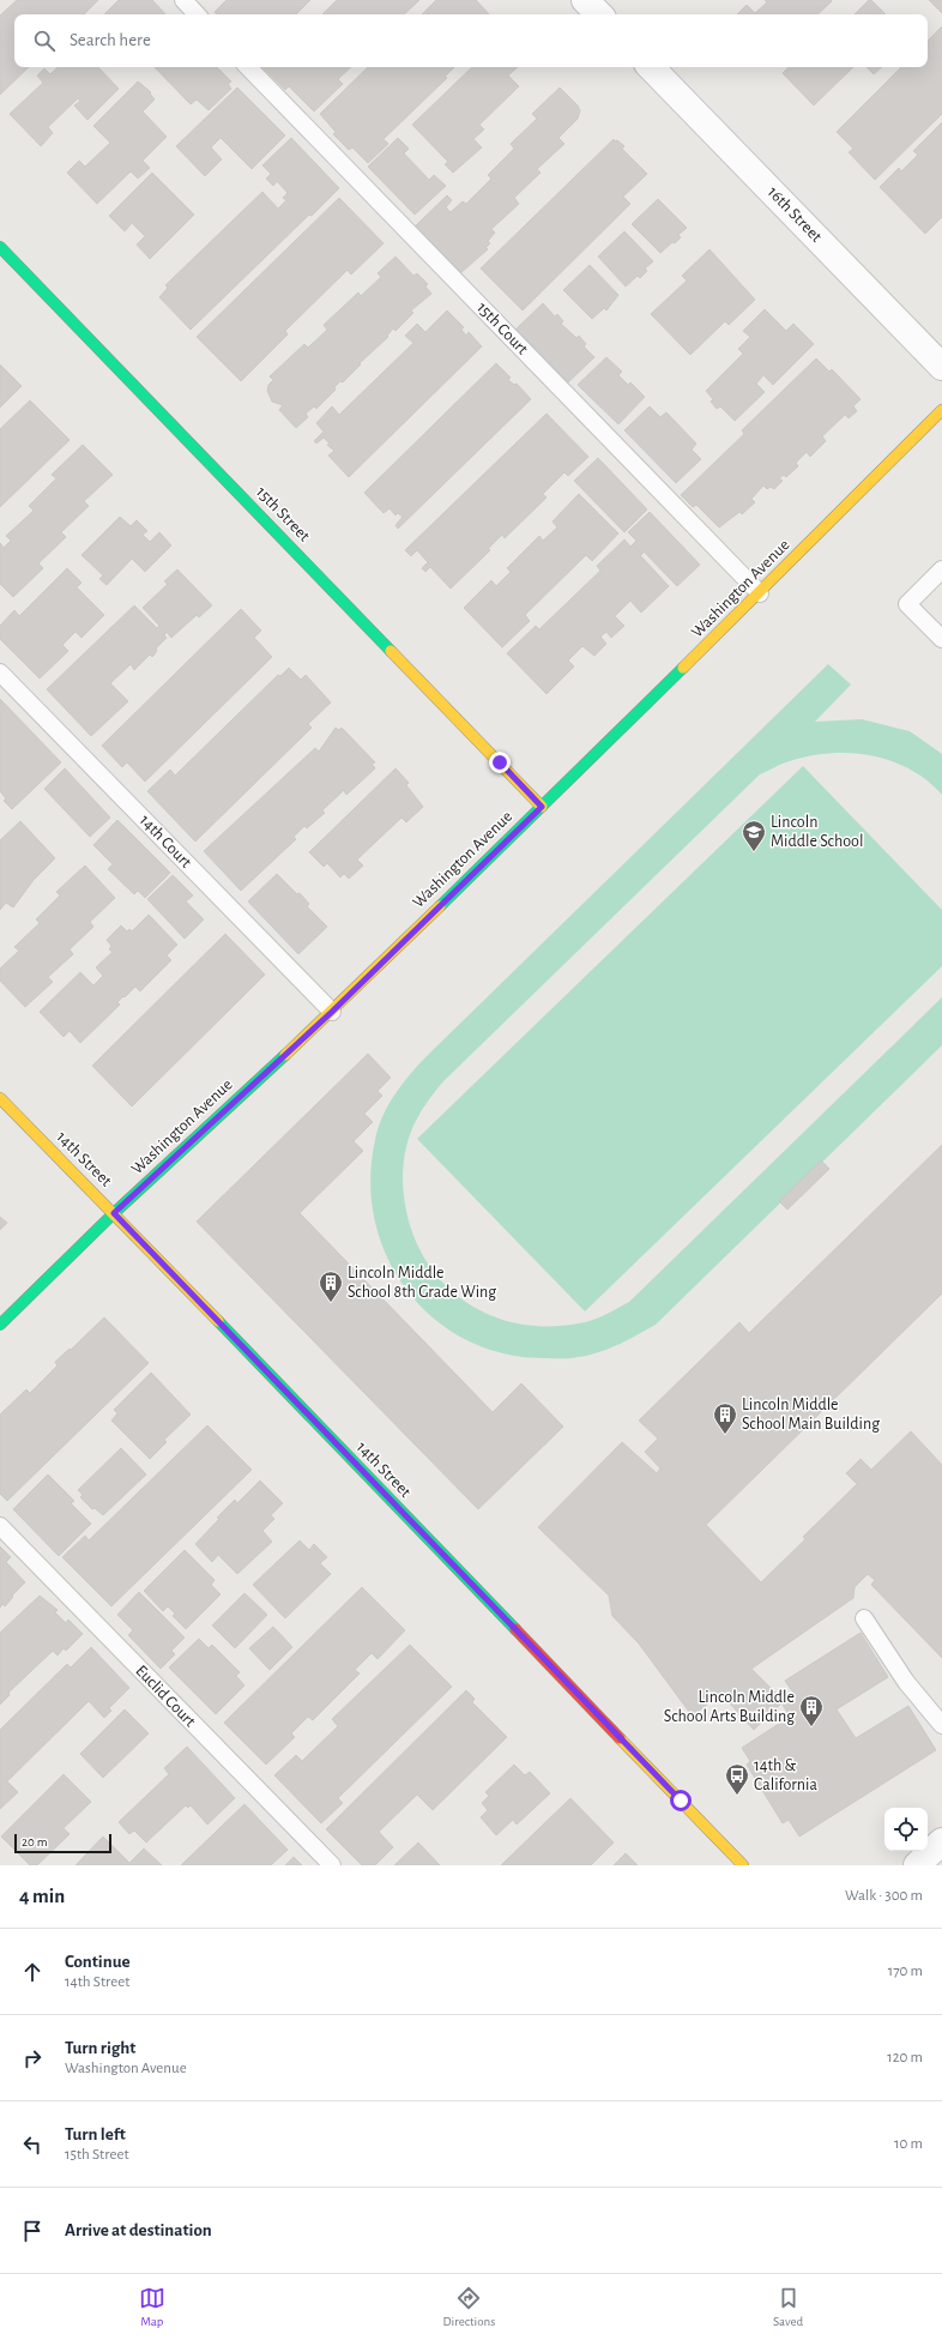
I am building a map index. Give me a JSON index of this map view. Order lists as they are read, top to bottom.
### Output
{
  "streets": {
    "street": [
      "16th Street",
      "15th Street",
      "Washington Avenue",
      "14th Street"
    ],
    "lane": ["15th Court", "14th Court", "Euclid Court"]
  },
  "crossings": [
    ["15th Court", "Washington Avenue"],
    ["15th Street", "Washington Avenue"],
    ["Washington Avenue", "14th Court"],
    ["Washington Avenue", "14th Street"]
  ],
  "places": {
    "school or university": ["Lincoln Middle School"],
    "building": ["Lincoln Middle School 8th Grade Wing", "Lincoln Middle School Main Building", "Lincoln Middle School Arts Building"],
    "bus stop": ["14th & California"]
  },
  "scale_bar": "20 m",
  "page": {
    "search": "Search here",
    "scale": "20 m",
    "heading": ["4 min", "Walk · 300 m"],
    "list": [
      ["Continue", "14th Street", "170 m"],
      ["Turn right", "Washington Avenue", "120 m"],
      ["Turn left", "15th Street", "10 m"],
      "Arrive at destination"
    ],
    "nav": ["Map", "Directions", "Saved"]
  }
}
